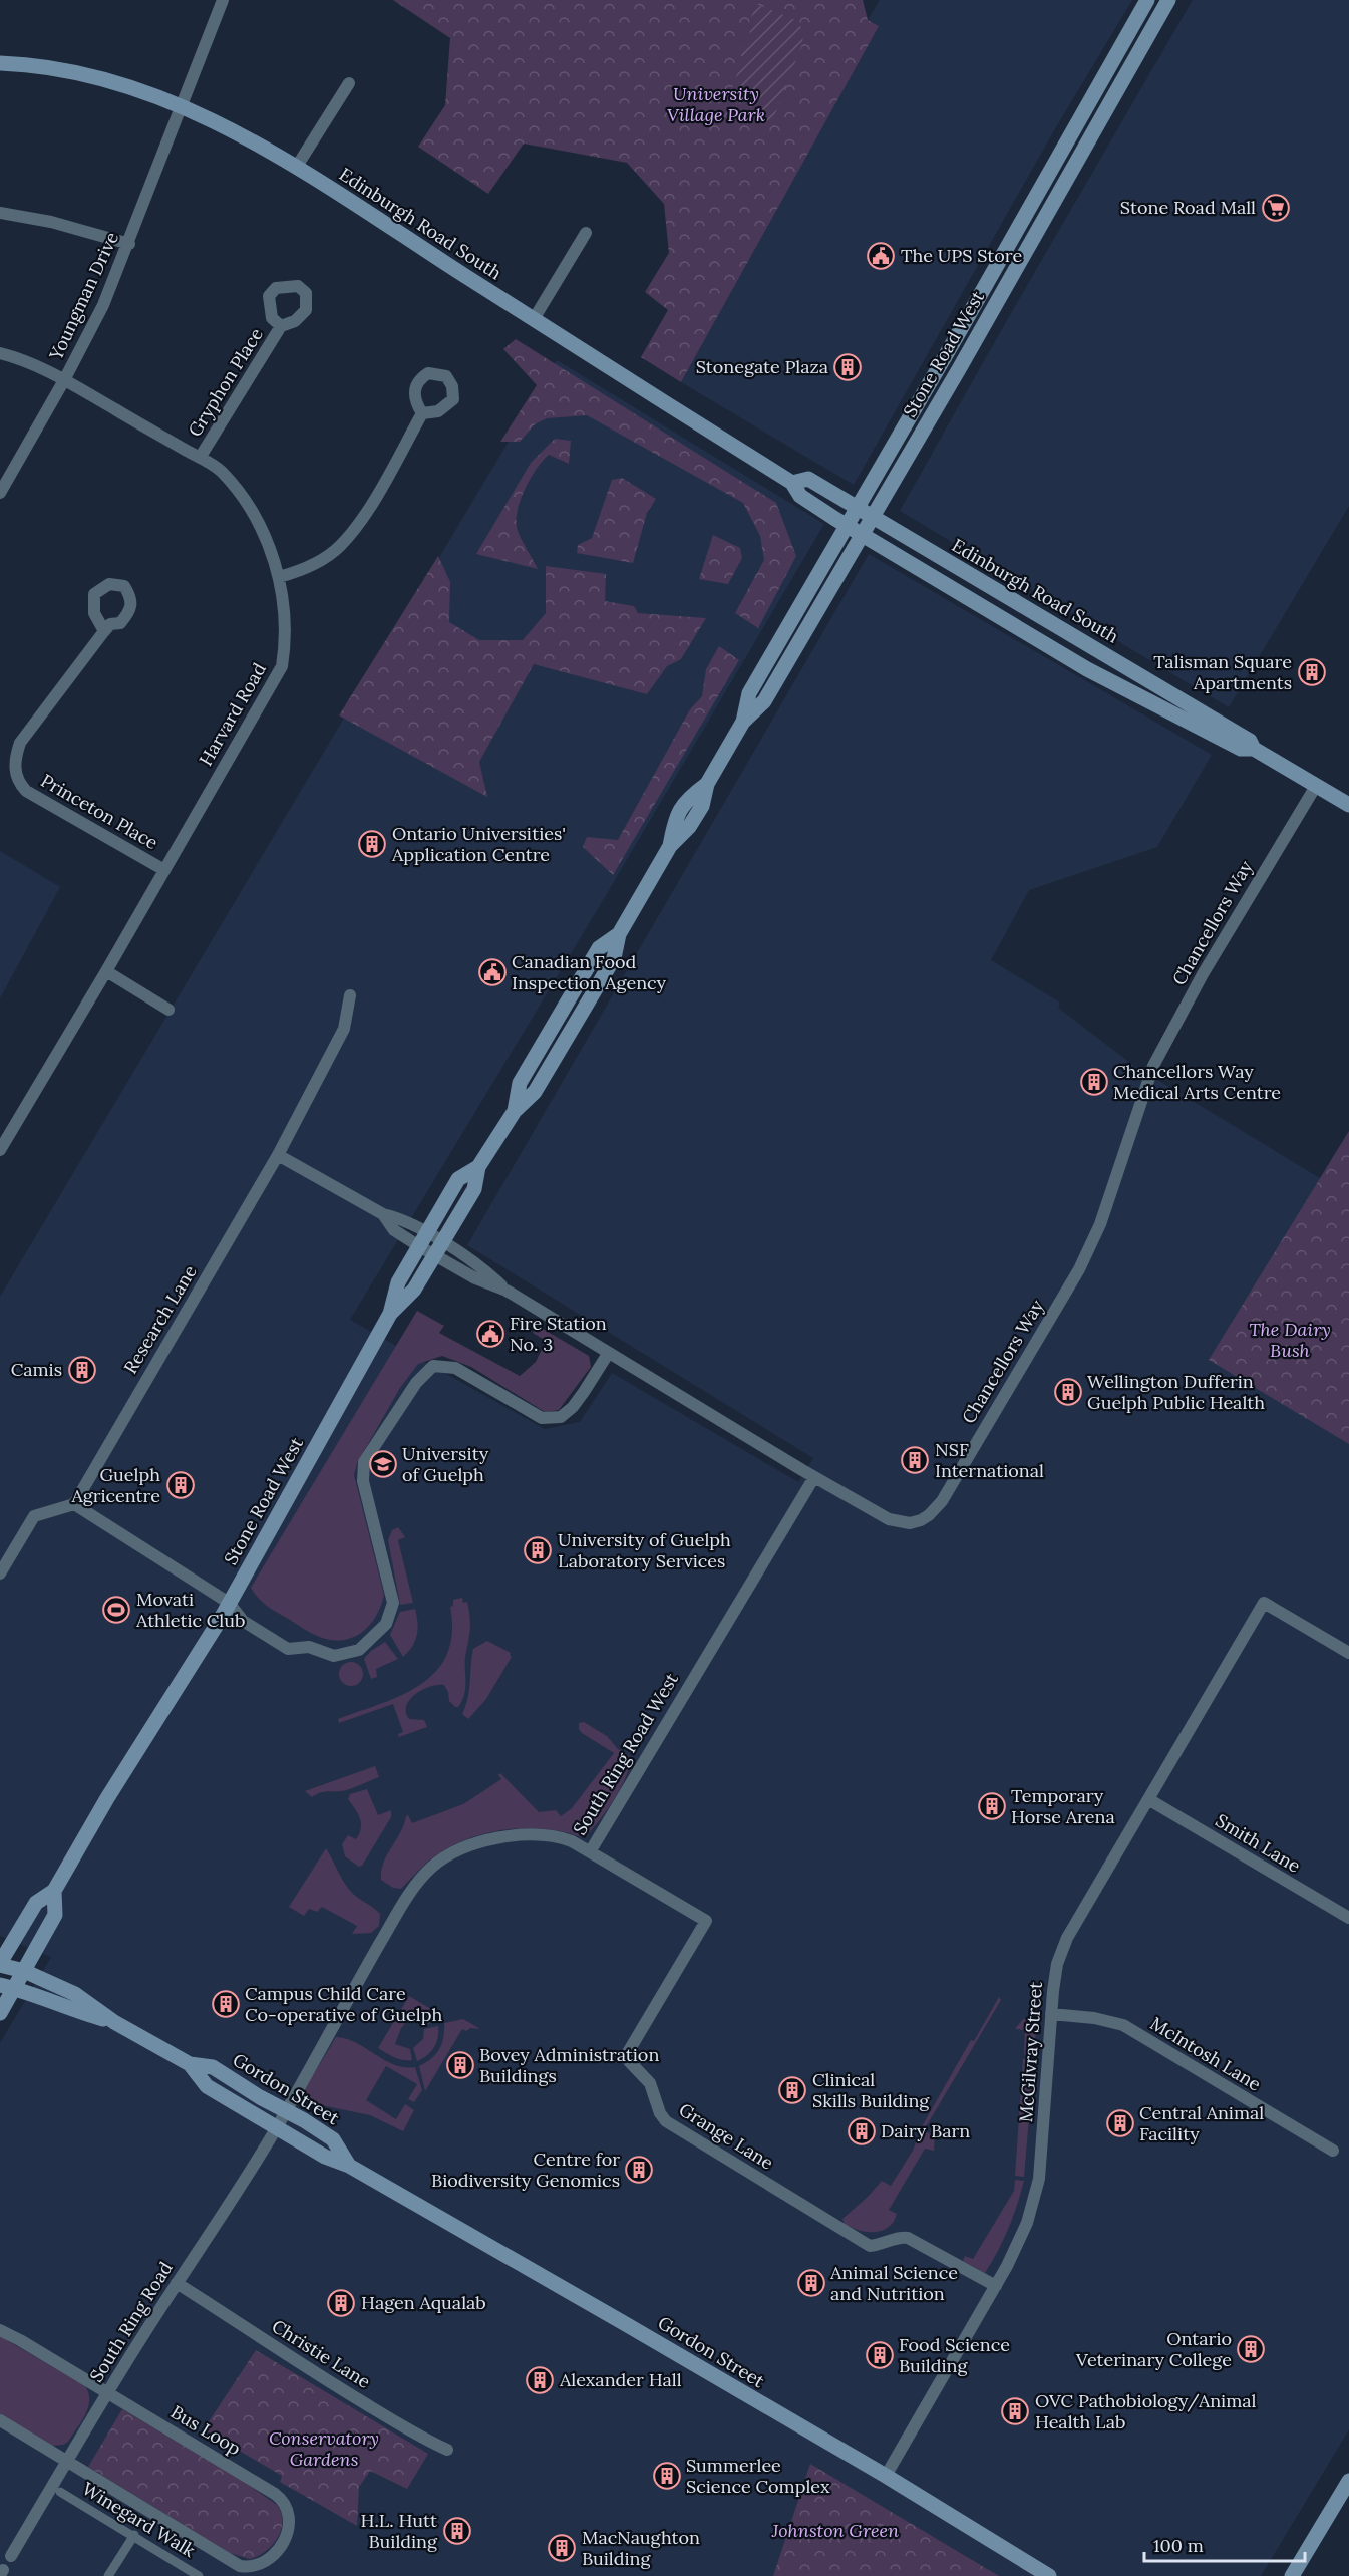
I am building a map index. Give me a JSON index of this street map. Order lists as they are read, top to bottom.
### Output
{
  "streets": {
    "main road": ["Edinburgh Road South", "Stone Road West", "Gordon Street"],
    "street": [
      "Youngman Drive",
      "Gryphon Place",
      "Harvard Road",
      "Princeton Place",
      "Chancellors Way",
      "Research Lane",
      "South Ring Road West",
      "Smith Lane",
      "McGilvray Street",
      "McIntosh Lane",
      "Grange Lane",
      "South Ring Road",
      "Christie Lane",
      "Bus Loop",
      "Winegard Walk"
    ]
  },
  "crossings": [
    ["Edinburgh Road South", "Youngman Drive"],
    ["Edinburgh Road South", "Stone Road West"],
    ["Edinburgh Road South", "Chancellors Way"],
    ["Youngman Drive", "Harvard Road"],
    ["Stone Road West", "Chancellors Way"],
    ["Stone Road West", "Gordon Street"],
    ["Gryphon Place", "Harvard Road"],
    ["Harvard Road", "Princeton Place"],
    ["Chancellors Way", "South Ring Road West"],
    ["South Ring Road West", "Gordon Street"],
    ["South Ring Road West", "Grange Lane"],
    ["South Ring Road West", "South Ring Road"],
    ["Smith Lane", "McGilvray Street"],
    ["McGilvray Street", "McIntosh Lane"],
    ["McGilvray Street", "Gordon Street"],
    ["McGilvray Street", "Grange Lane"],
    ["Gordon Street", "South Ring Road"],
    ["South Ring Road", "Christie Lane"],
    ["South Ring Road", "Bus Loop"]
  ],
  "parks": [
    "University Village Park",
    "The Dairy Bush",
    "Conservatory Gardens",
    "Johnston Green"
  ],
  "places": {
    "supermarket": ["Stone Road Mall"],
    "public building": ["The UPS Store", "Canadian Food Inspection Agency", "Fire Station No. 3"],
    "building": [
      "Stonegate Plaza",
      "Talisman Square Apartments",
      "Ontario Universities' Application Centre",
      "Chancellors Way Medical Arts Centre",
      "Camis",
      "Wellington Dufferin Guelph Public Health",
      "NSF International",
      "Guelph Agricentre",
      "University of Guelph Laboratory Services",
      "Temporary Horse Arena",
      "Campus Child Care Co-operative of Guelph",
      "Bovey Administration Buildings",
      "Clinical Skills Building",
      "Central Animal Facility",
      "Dairy Barn",
      "Centre for Biodiversity Genomics",
      "Animal Science and Nutrition",
      "Hagen Aqualab",
      "Ontario Veterinary College",
      "Food Science Building",
      "Alexander Hall",
      "OVC Pathobiology/Animal Health Lab",
      "Summerlee Science Complex",
      "H.L. Hutt Building",
      "MacNaughton Building"
    ],
    "school or university": ["University of Guelph"],
    "sports": ["Movati Athletic Club"]
  },
  "scale_bar": "100 m"
}
